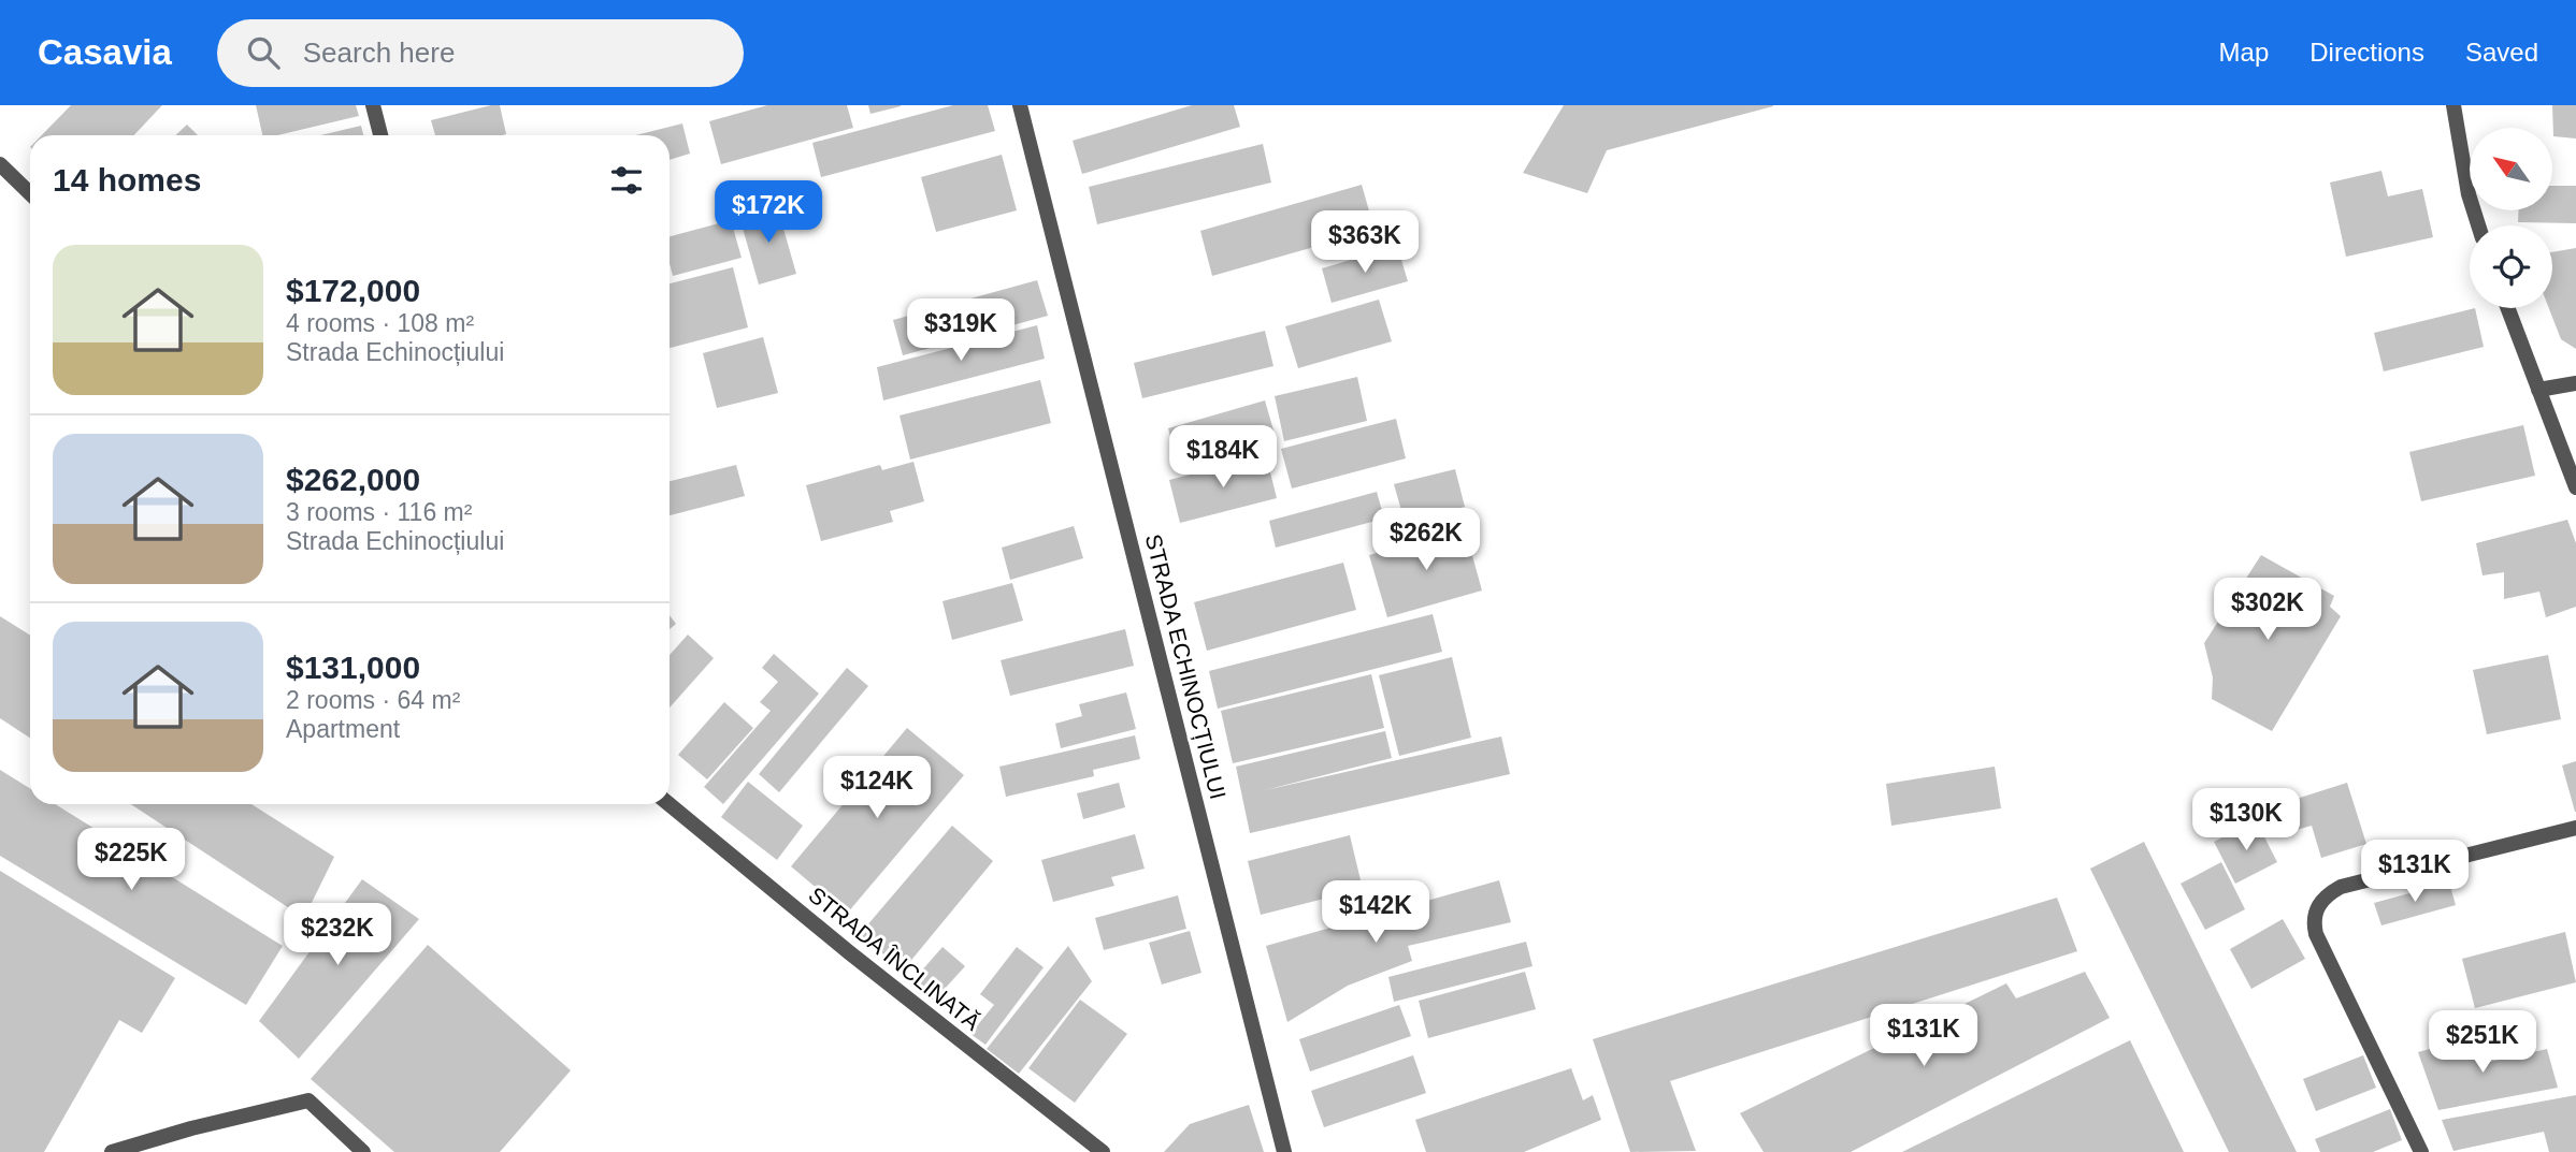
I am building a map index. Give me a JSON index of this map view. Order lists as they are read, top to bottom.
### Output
{
  "streets": {
    "street": ["STRADA ECHINOCȚIULUI", "STRADA ÎNCLINATĂ"]
  },
  "north": "top left",
  "page": {
    "header": "Casavia",
    "search": "Search here",
    "nav": ["Map", "Directions", "Saved"],
    "heading": "14 homes",
    "price": [
      "$172K",
      "$363K",
      "$319K",
      "$184K",
      "$262K",
      "$302K",
      "$124K",
      "$130K",
      "$225K",
      "$131K",
      "$142K",
      "$232K",
      "$131K",
      "$251K"
    ],
    "list": [
      {
        "name": "$172,000",
        "note": "4 rooms · 108 m² · Strada Echinocțiului"
      },
      {
        "name": "$262,000",
        "note": "3 rooms · 116 m² · Strada Echinocțiului"
      },
      {
        "name": "$131,000",
        "note": "2 rooms · 64 m² · Apartment"
      }
    ]
  }
}
